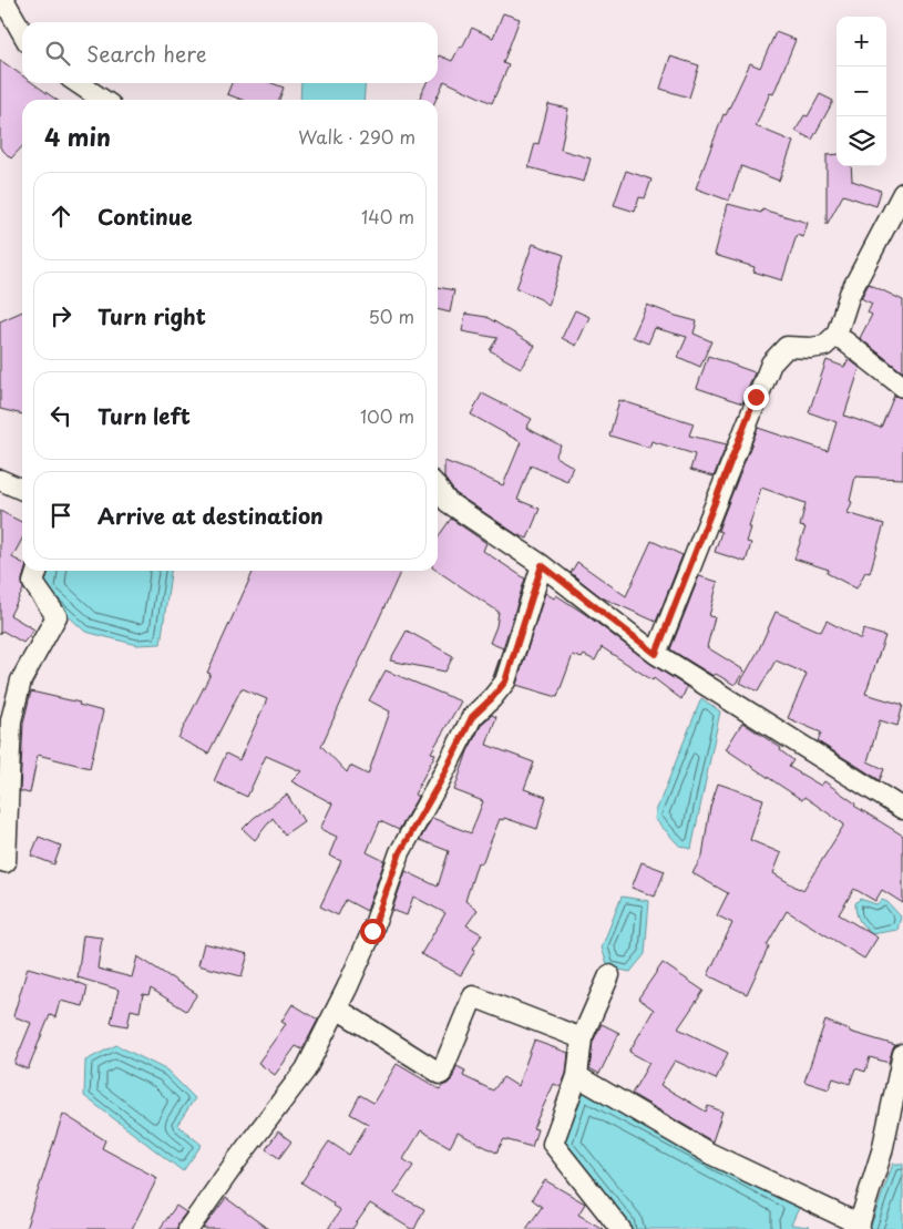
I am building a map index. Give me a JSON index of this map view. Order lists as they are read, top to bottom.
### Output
{
  "page": {
    "map_buttons": ["+", "−"],
    "search": "Search here",
    "heading": ["4 min", "Walk · 290 m"],
    "list": [
      ["Continue", "140 m"],
      ["Turn right", "50 m"],
      ["Turn left", "100 m"],
      "Arrive at destination"
    ]
  }
}
